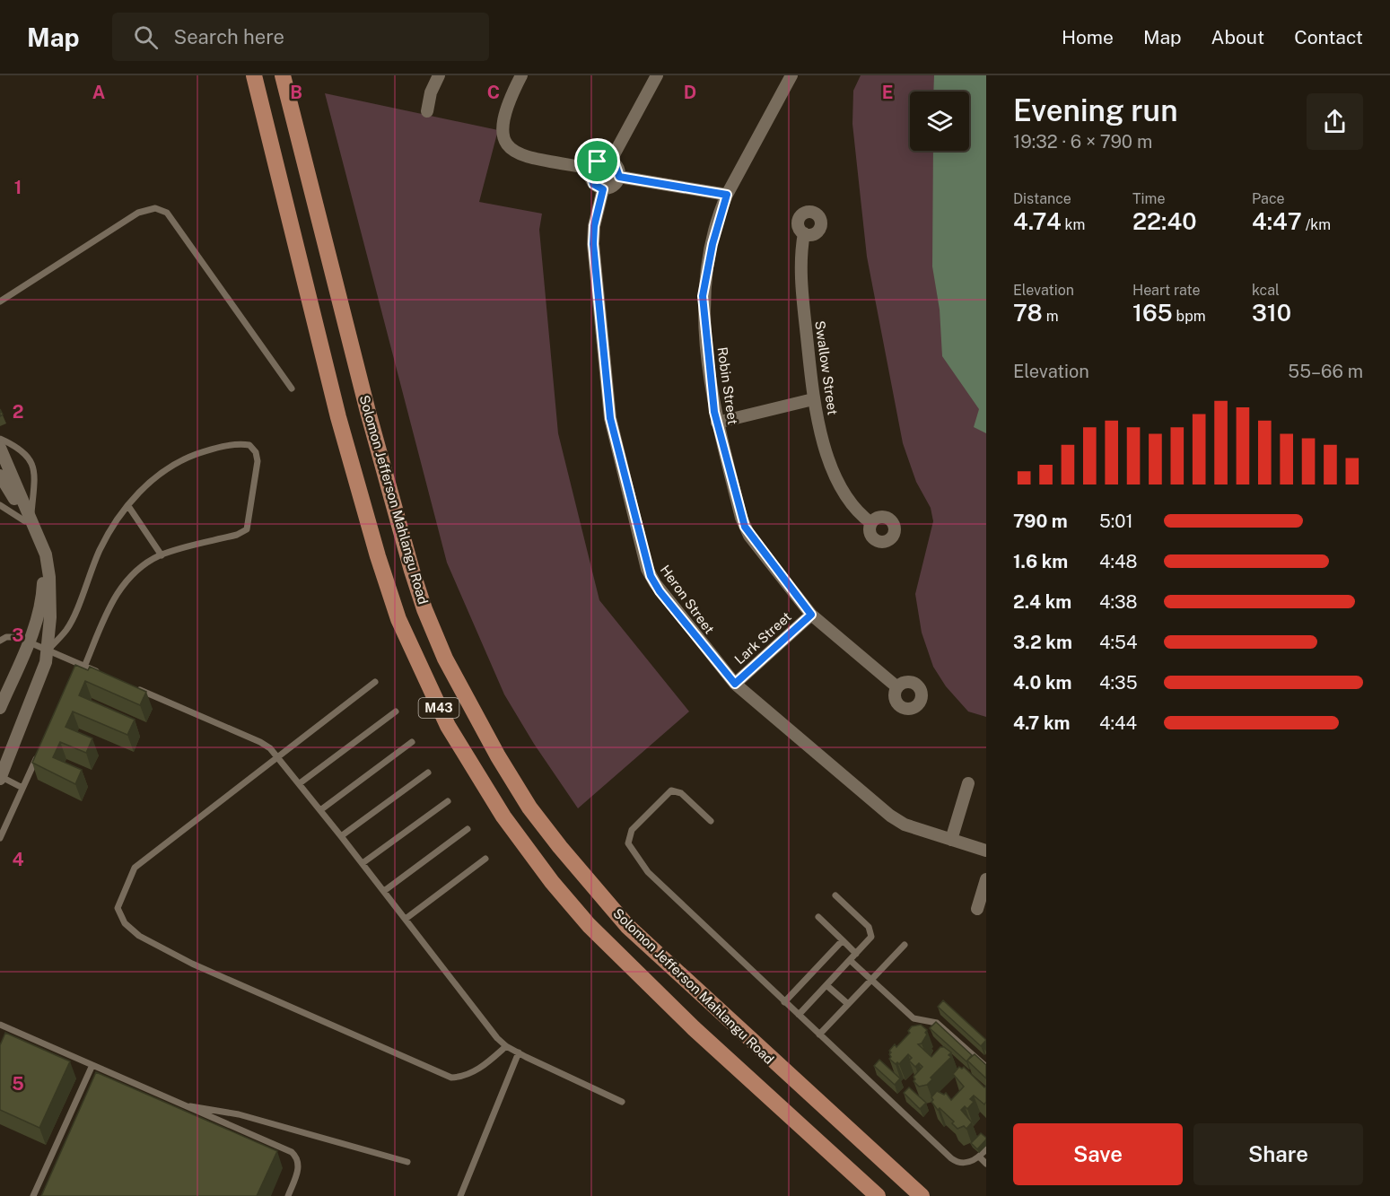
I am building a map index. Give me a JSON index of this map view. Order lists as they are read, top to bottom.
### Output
{
  "streets": {
    "main road": ["Solomon Jefferson Mahlangu Road", "M43"],
    "street": [
      "Swallow Street",
      "Robin Street",
      "Heron Street",
      "Lark Street"
    ]
  },
  "crossings": [
    ["Robin Street", "Lark Street"],
    ["Heron Street", "Lark Street"]
  ],
  "page": {
    "header": "Map",
    "search": "Search here",
    "nav": [
      "Home",
      "Map",
      "About",
      "Contact"
    ],
    "heading": ["Evening run", "19:32 · 6 × 790 m"],
    "stats": [
      ["Distance", "4.74 km"],
      ["Time", "22:40"],
      ["Pace", "4:47 /km"],
      ["Elevation", "78 m"],
      ["Heart rate", "165 bpm"],
      ["kcal", "310"]
    ],
    "chart": ["Elevation", "55–66 m"],
    "list": [
      {
        "name": "790 m",
        "note": "5:01"
      },
      {
        "name": "1.6 km",
        "note": "4:48"
      },
      {
        "name": "2.4 km",
        "note": "4:38"
      },
      {
        "name": "3.2 km",
        "note": "4:54"
      },
      {
        "name": "4.0 km",
        "note": "4:35"
      },
      {
        "name": "4.7 km",
        "note": "4:44"
      }
    ],
    "buttons": ["Save", "Share"]
  },
  "grid": {
    "columns": [
      "A",
      "B",
      "C",
      "D",
      "E"
    ],
    "rows": [
      "1",
      "2",
      "3",
      "4",
      "5"
    ]
  }
}
